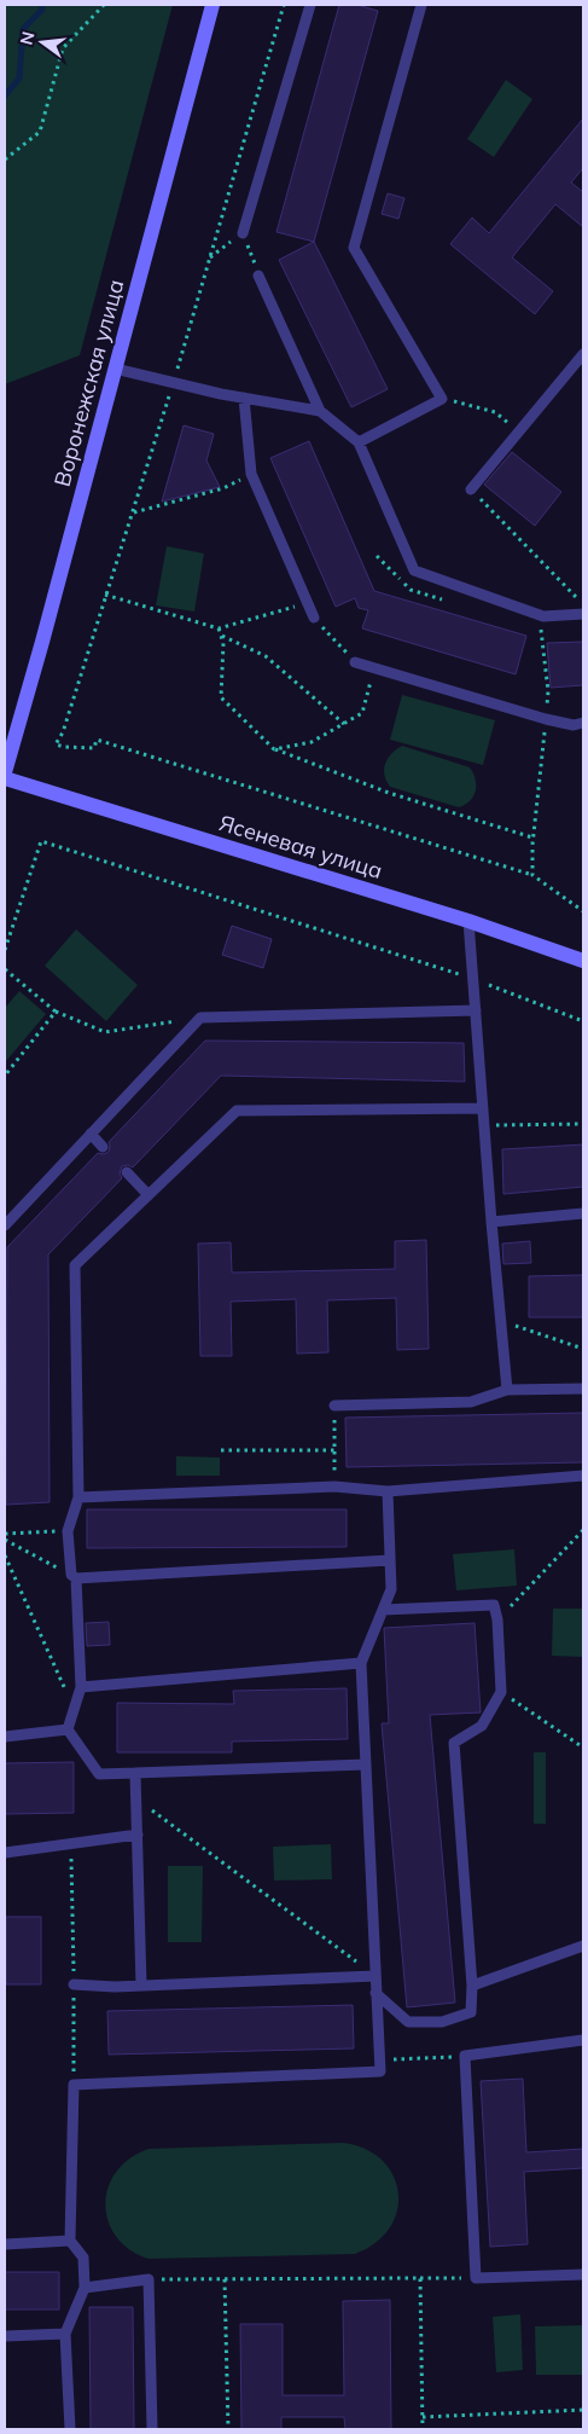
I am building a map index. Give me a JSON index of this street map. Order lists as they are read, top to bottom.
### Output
{
  "streets": {
    "street": ["Воронежская улица", "Ясеневая улица"]
  },
  "north": "left"
}
